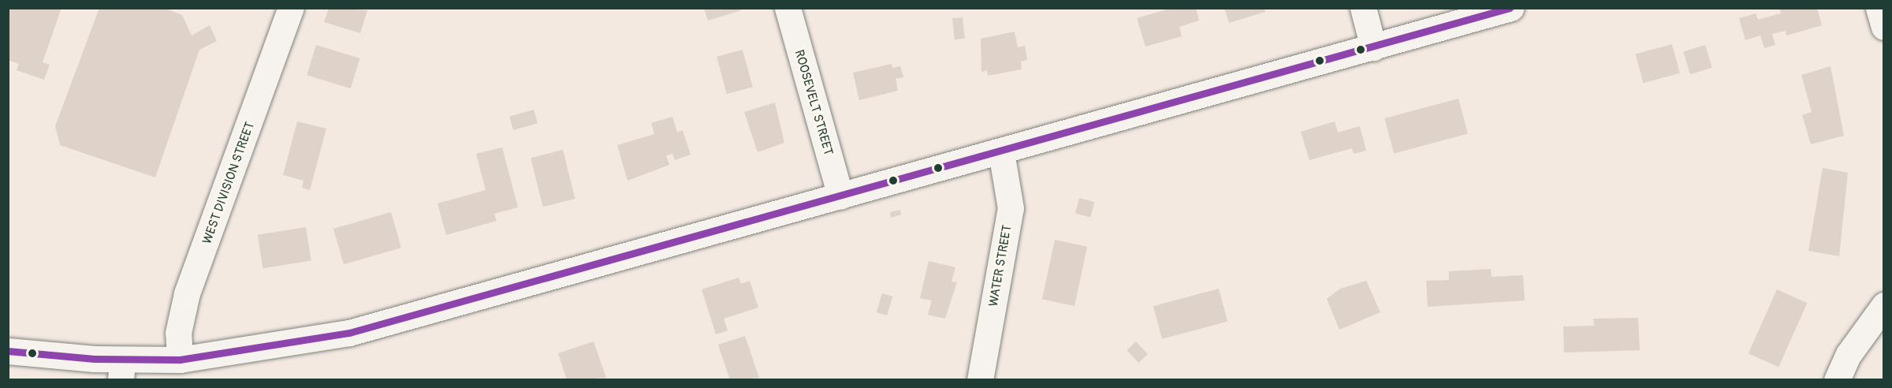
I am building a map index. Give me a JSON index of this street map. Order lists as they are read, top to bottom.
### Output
{
  "streets": {
    "main road": ["ROOSEVELT STREET", "WEST DIVISION STREET", "WATER STREET"]
  }
}
